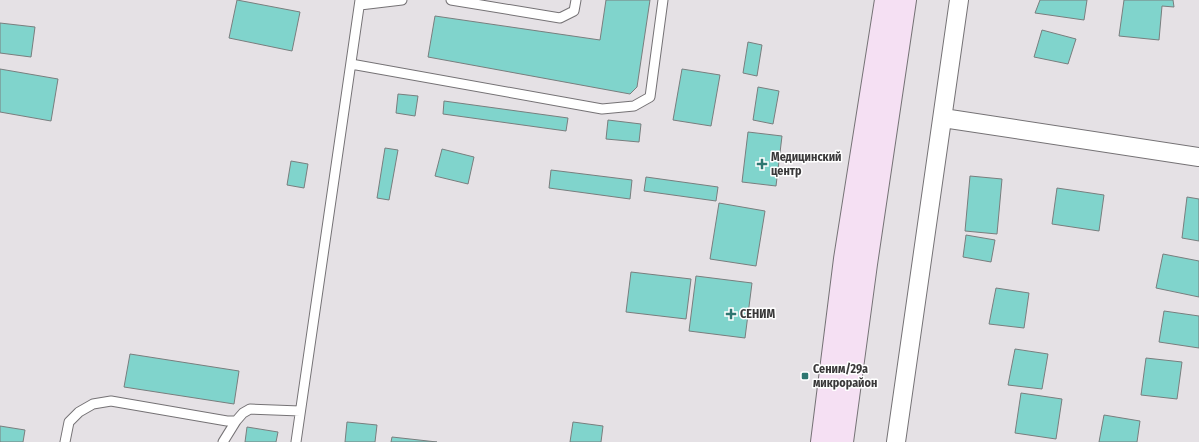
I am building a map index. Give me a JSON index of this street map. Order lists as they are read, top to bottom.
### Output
{
  "places": {
    "health": ["Медицинский центр", "СЕНИМ"],
    "transit": ["Сеним/29а микрорайон"]
  }
}
